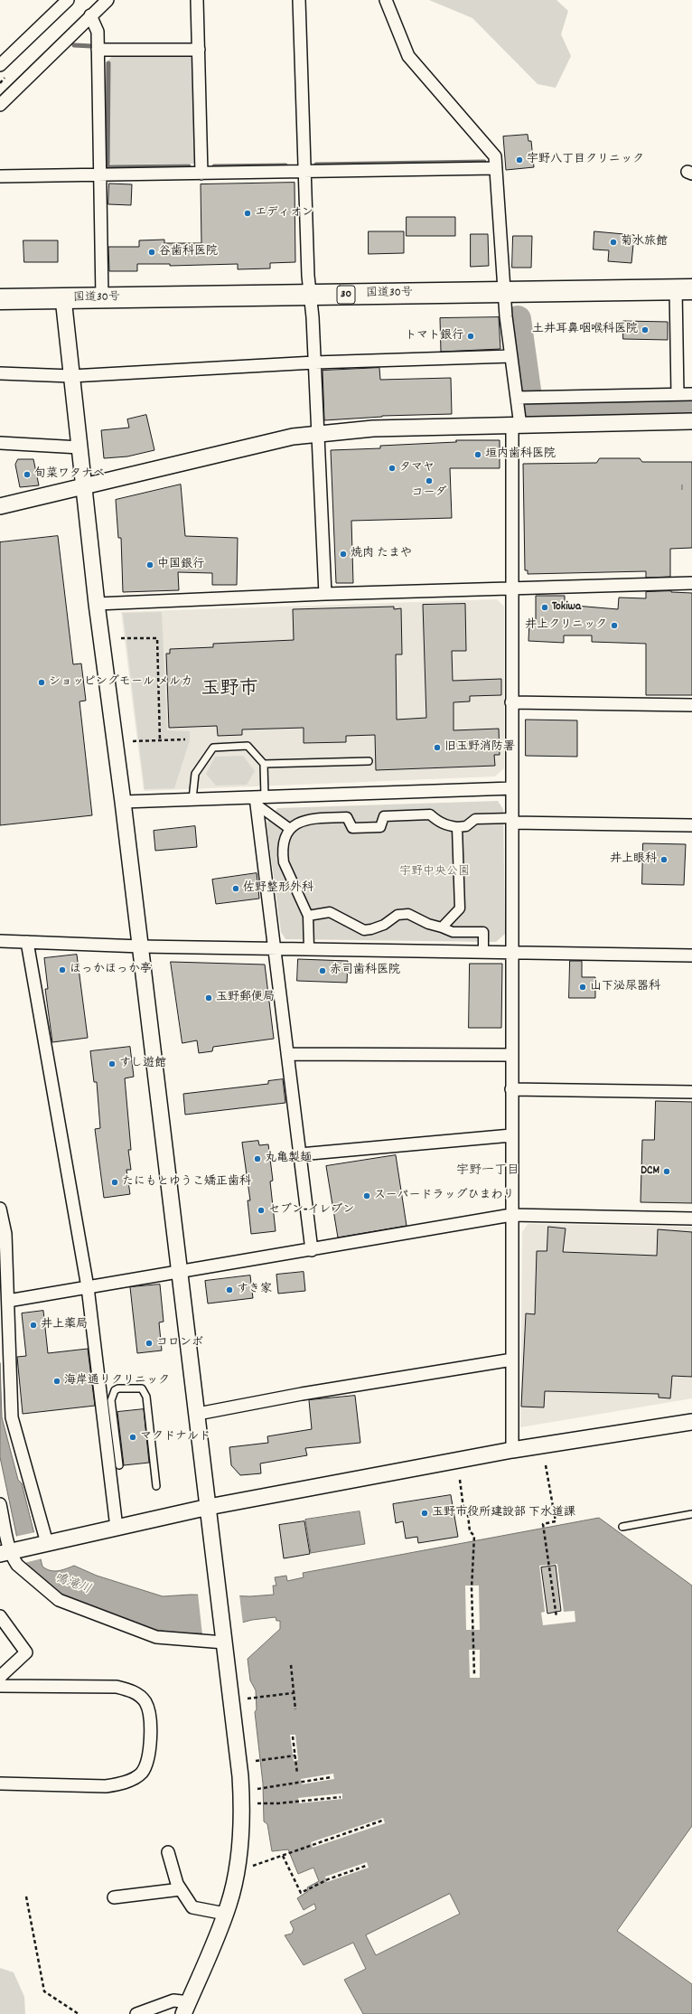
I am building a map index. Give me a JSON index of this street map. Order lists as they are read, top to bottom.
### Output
{
  "streets": {
    "highway": ["国道30号", "30"]
  },
  "districts": ["玉野市", "宇野一丁目"],
  "water": ["鳴滝川"],
  "parks": ["宇野中央公園"],
  "places": [
    "宇野八丁目クリニック",
    "エディオン",
    "菊水旅館",
    "谷歯科医院",
    "土井耳鼻咽喉科医院",
    "トマト銀行",
    "垣内歯科医院",
    "タマヤ",
    "旬菜ワタナベ",
    "コーダ",
    "焼肉 たまや",
    "中国銀行",
    "Tokiwa",
    "井上クリニック",
    "ショッピングモール メルカ",
    "旧玉野消防署",
    "井上眼科",
    "佐野整形外科",
    "ほっかほっか亭",
    "赤司歯科医院",
    "山下泌尿器科",
    "玉野郵便局",
    "すし遊館",
    "丸亀製麺",
    "DCM",
    "たにもとゆうこ矯正歯科",
    "スーパードラッグひまわり",
    "セブン-イレブン",
    "すき家",
    "井上薬局",
    "コロンボ",
    "海岸通りクリニック",
    "マクドナルド",
    "玉野市役所建設部 下水道課"
  ],
  "house_numbers": ["1"]
}
